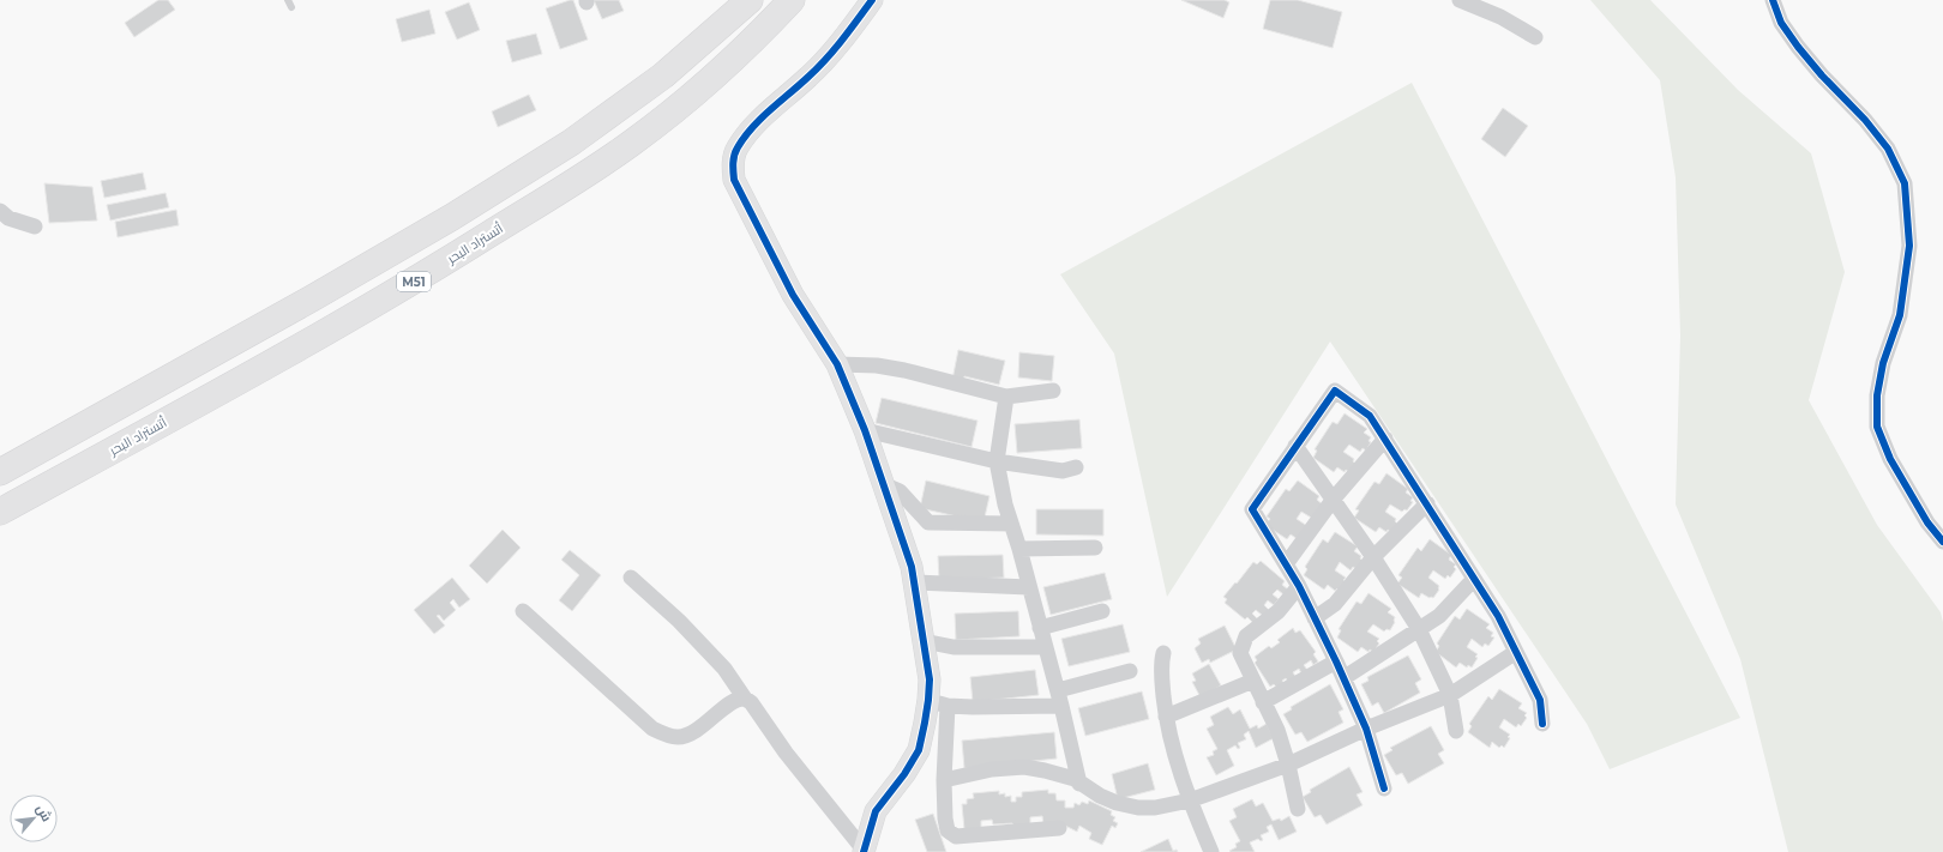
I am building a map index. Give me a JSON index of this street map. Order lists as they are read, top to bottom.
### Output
{
  "streets": {
    "highway": ["أتستراد البحر", "M51"]
  },
  "north": "top right"
}
